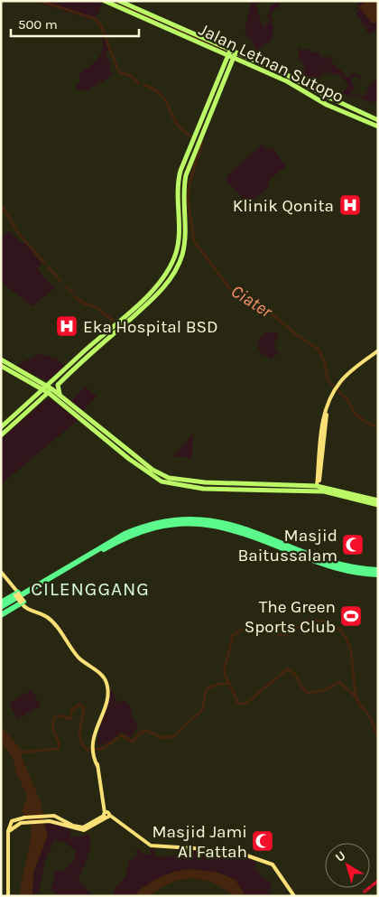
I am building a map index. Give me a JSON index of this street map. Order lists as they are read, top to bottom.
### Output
{
  "streets": {
    "main road": ["Jalan Letnan Sutopo"]
  },
  "districts": ["CILENGGANG"],
  "water": ["Ciater"],
  "places": {
    "hospital": ["Klinik Qonita", "Eka Hospital BSD"],
    "mosque": ["Masjid Baitussalam", "Masjid Jami Al Fattah"],
    "sports": ["The Green Sports Club"]
  },
  "scale_bar": "500 m",
  "north": "top left"
}
